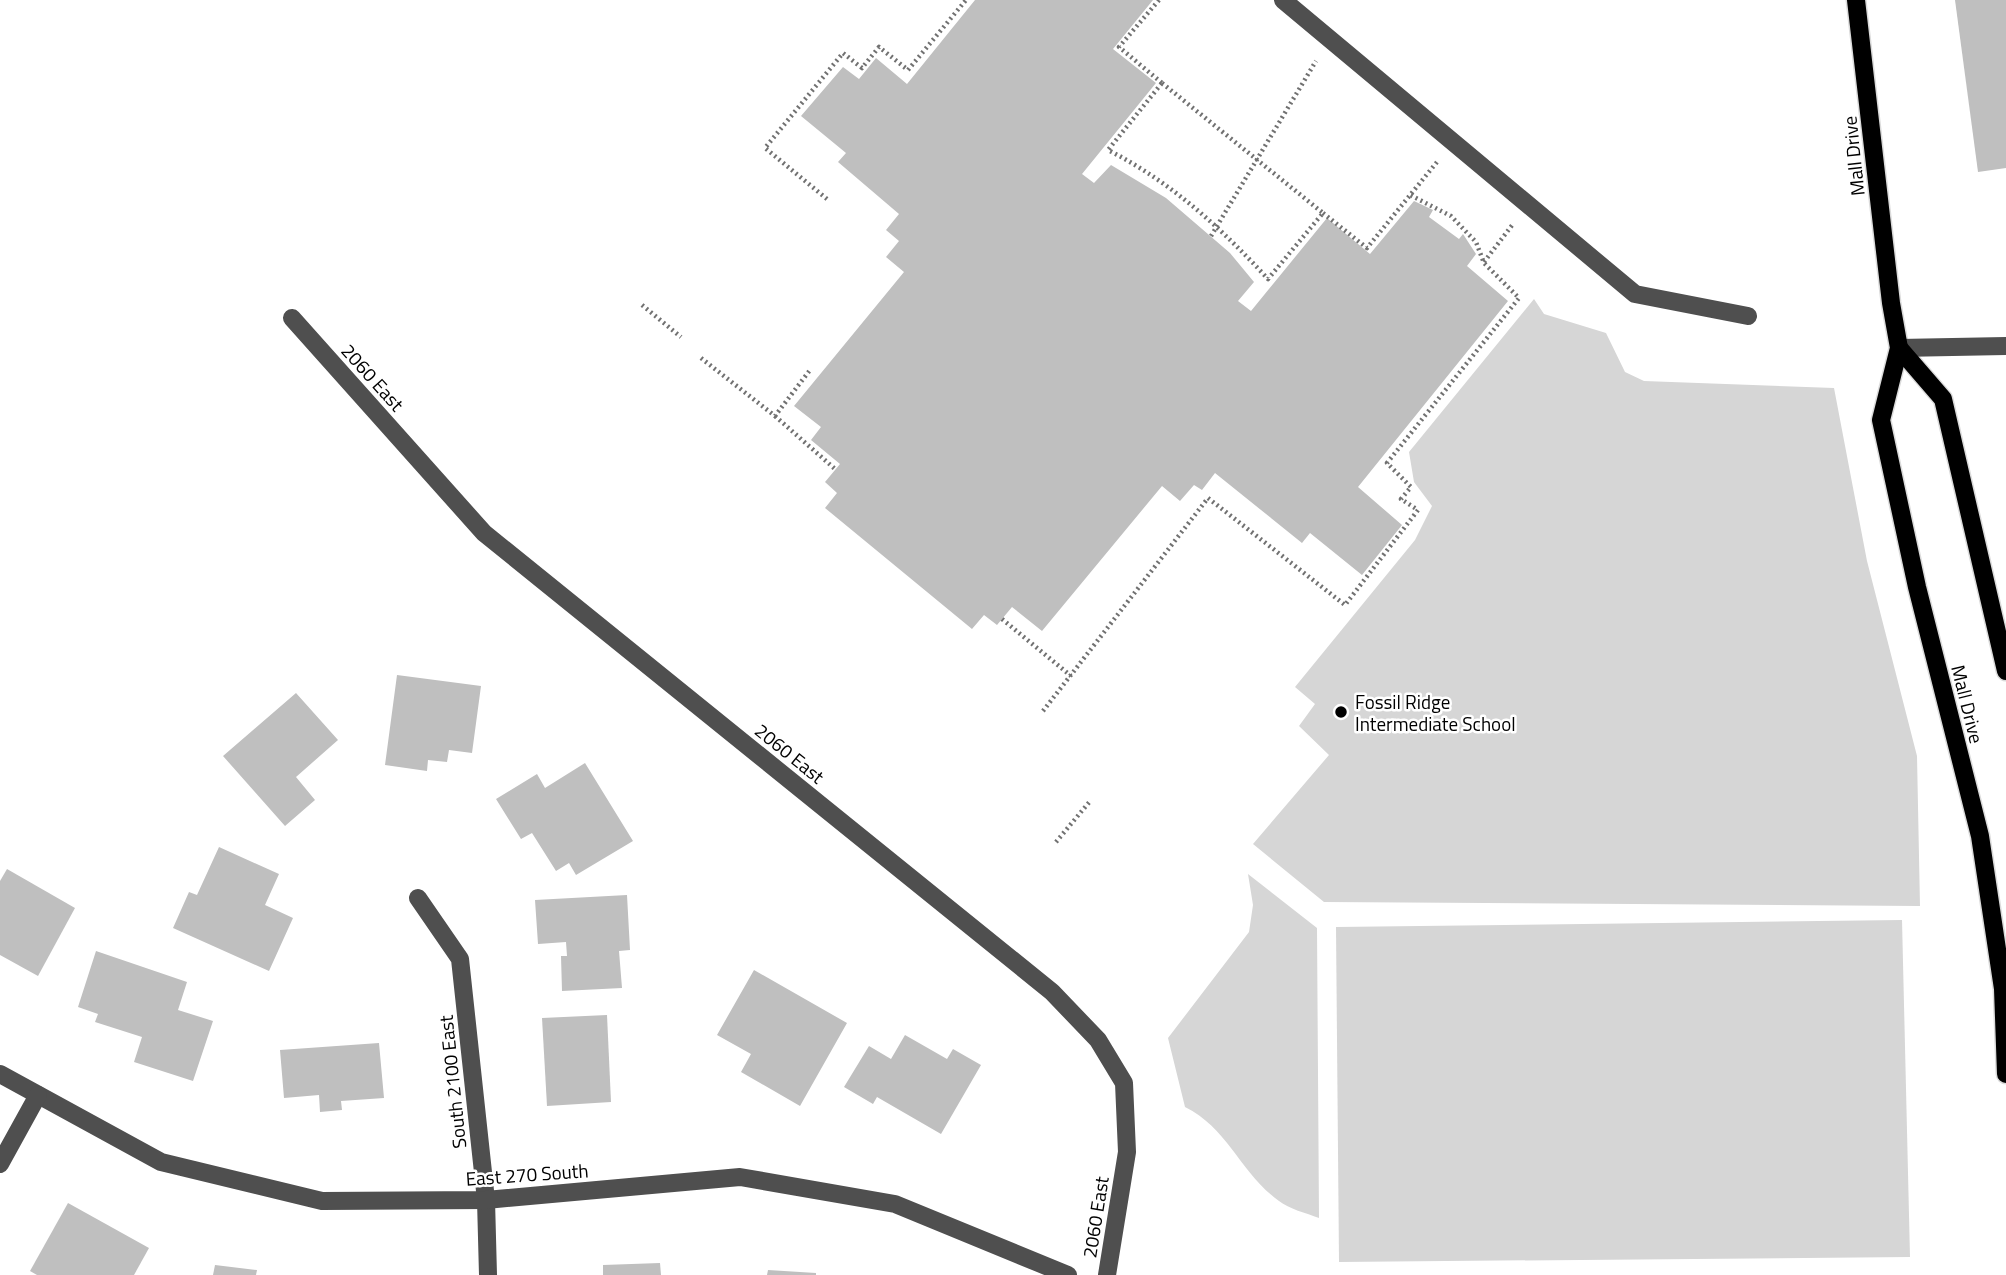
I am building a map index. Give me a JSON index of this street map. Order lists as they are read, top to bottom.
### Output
{
  "streets": {
    "main road": ["Mall Drive"],
    "street": ["2060 East", "South 2100 East", "East 270 South"]
  },
  "crossings": [
    ["South 2100 East", "East 270 South"]
  ],
  "places": ["Fossil Ridge Intermediate School"]
}
